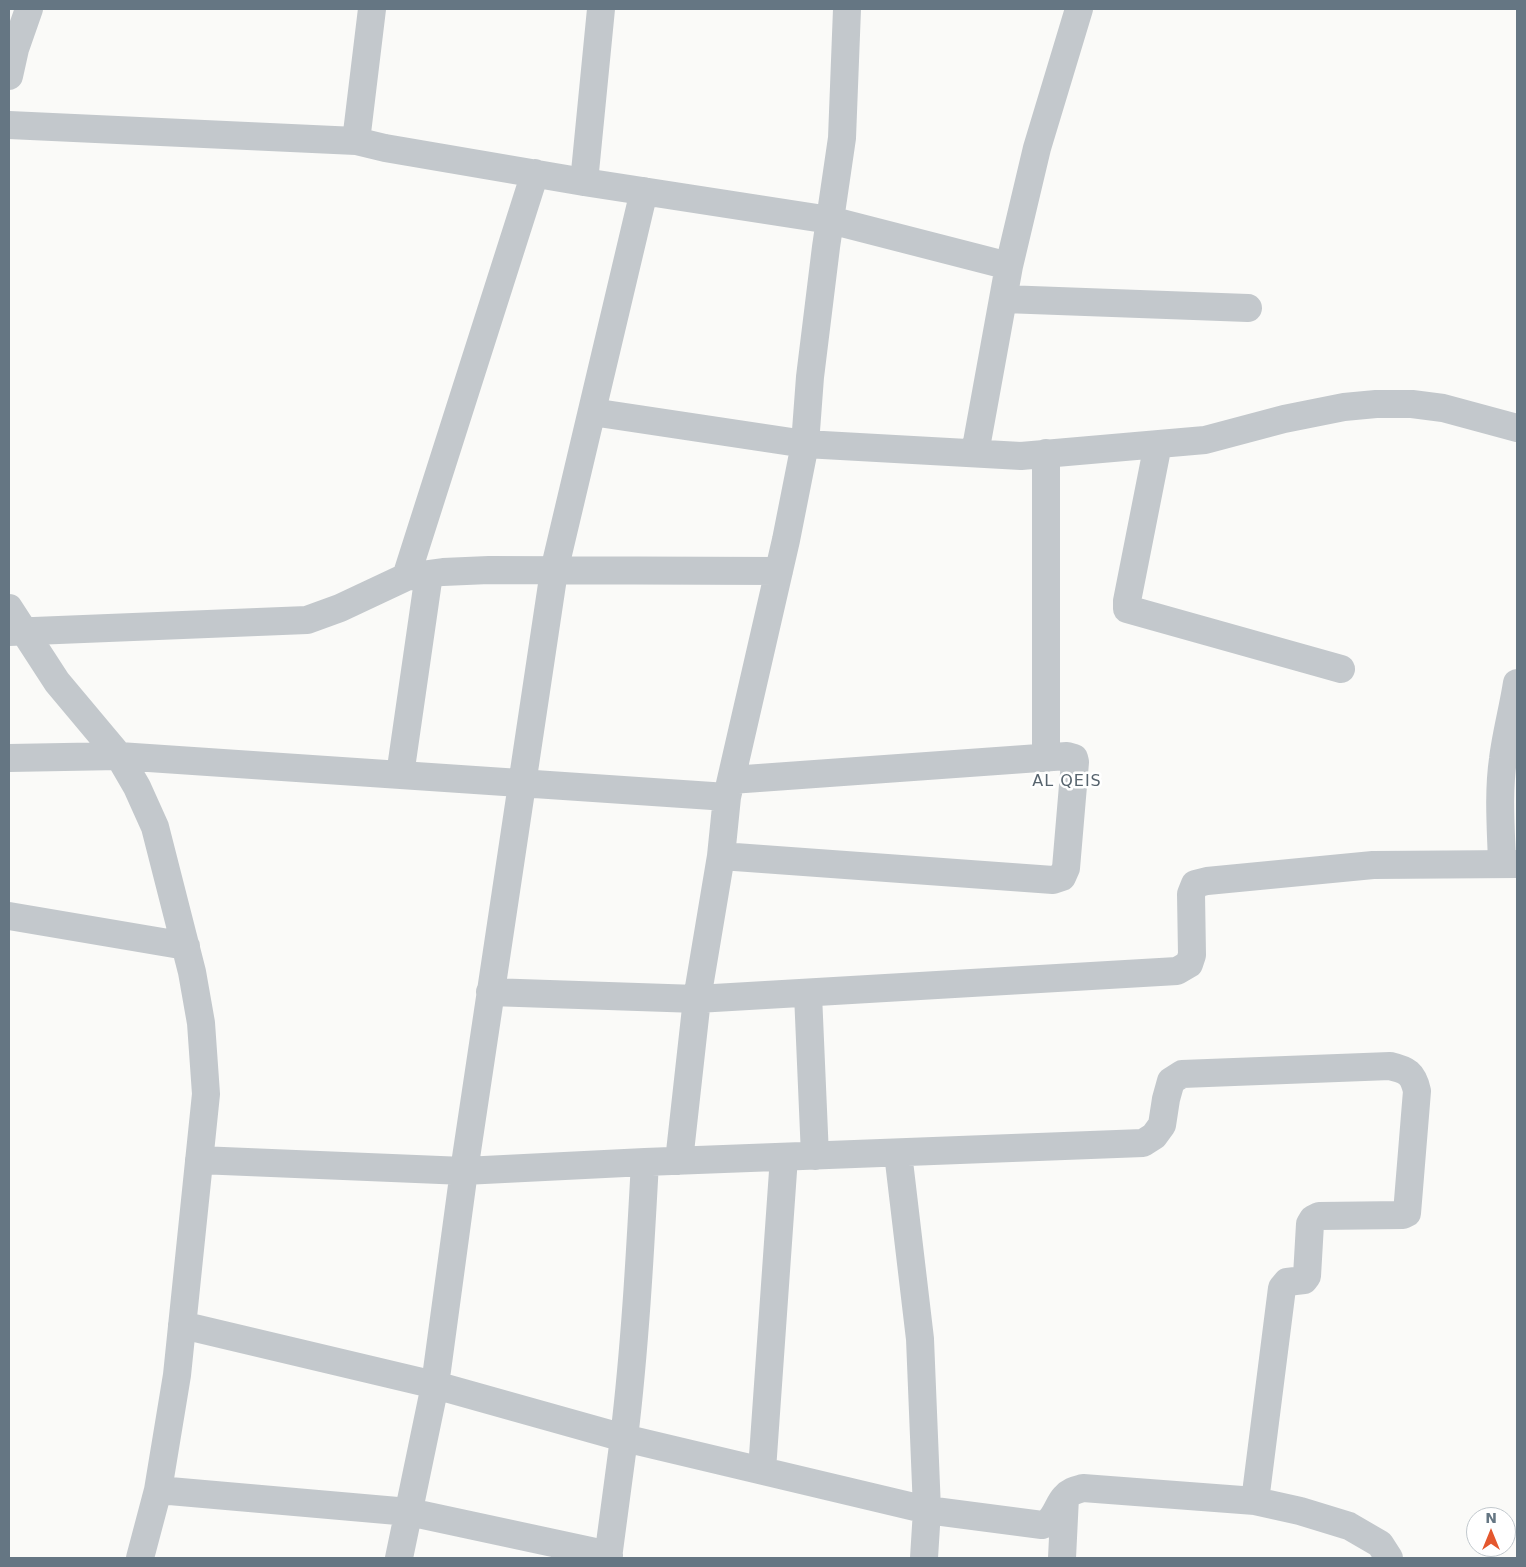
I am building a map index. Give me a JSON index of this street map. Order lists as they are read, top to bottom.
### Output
{
  "districts": ["AL QEIS"],
  "north": "top"
}
